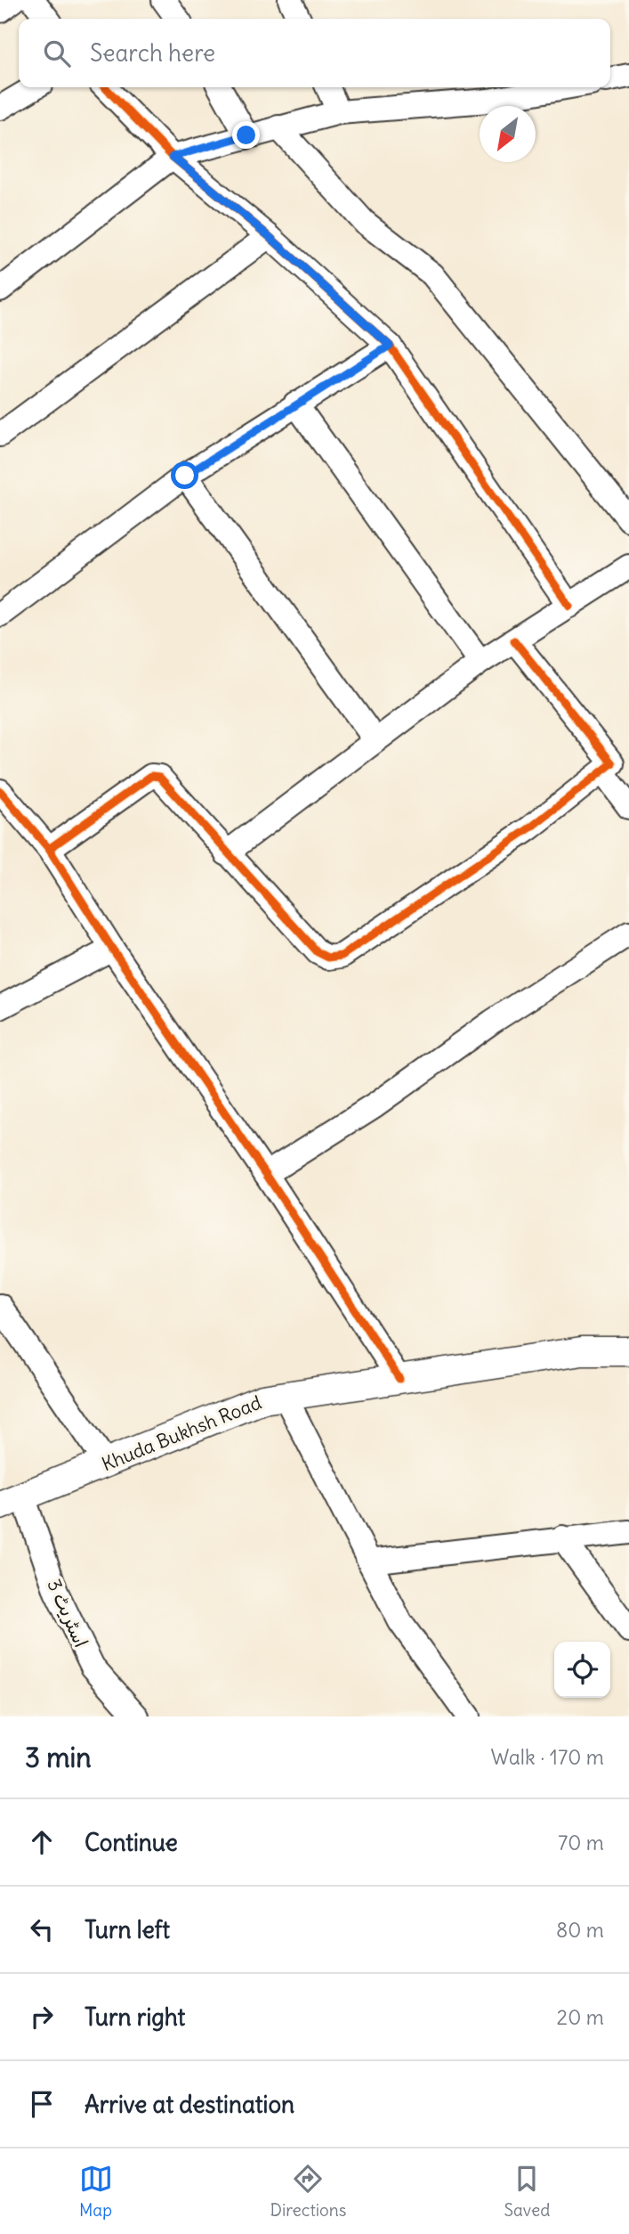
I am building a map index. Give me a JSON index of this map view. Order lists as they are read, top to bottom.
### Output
{
  "streets": {
    "street": ["Khuda Bukhsh Road", "اسٹریٹ 3"]
  },
  "crossings": [
    ["Khuda Bukhsh Road", "اسٹریٹ 3"]
  ],
  "north": "bottom left",
  "page": {
    "search": "Search here",
    "heading": ["3 min", "Walk · 170 m"],
    "list": [
      ["Continue", "70 m"],
      ["Turn left", "80 m"],
      ["Turn right", "20 m"],
      "Arrive at destination"
    ],
    "nav": ["Map", "Directions", "Saved"]
  }
}
